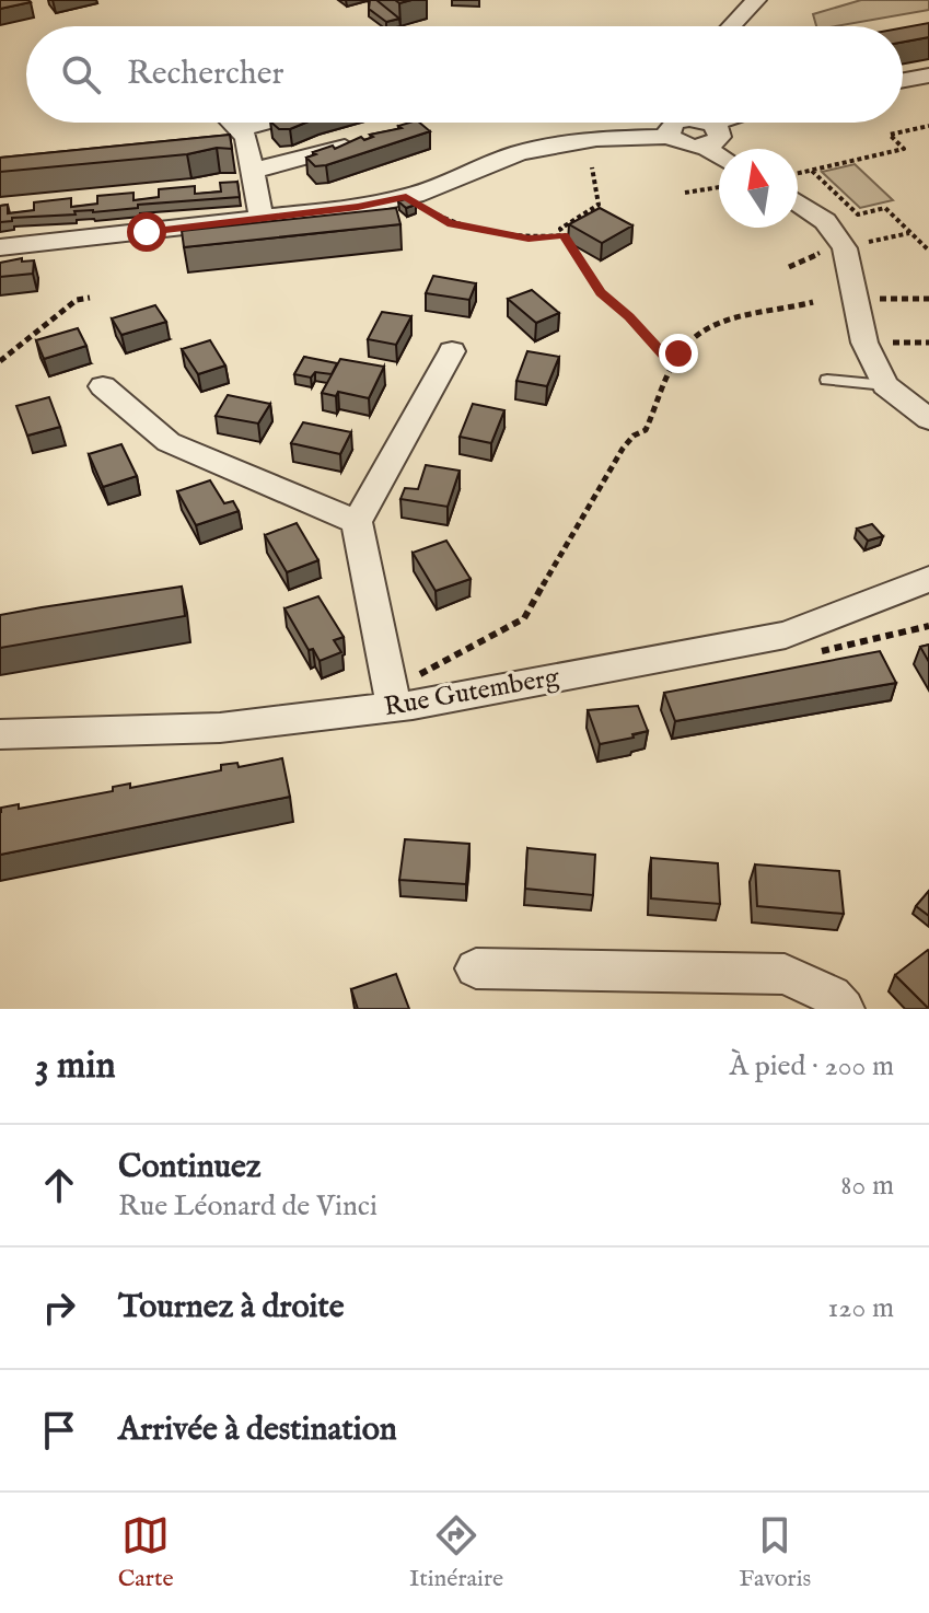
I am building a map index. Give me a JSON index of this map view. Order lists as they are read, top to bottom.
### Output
{
  "streets": {
    "street": ["Rue Gutemberg"]
  },
  "north": "top",
  "page": {
    "search": "Rechercher",
    "heading": ["3 min", "À pied · 200 m"],
    "list": [
      ["Continuez", "Rue Léonard de Vinci", "80 m"],
      ["Tournez à droite", "120 m"],
      "Arrivée à destination"
    ],
    "nav": ["Carte", "Itinéraire", "Favoris"]
  }
}
